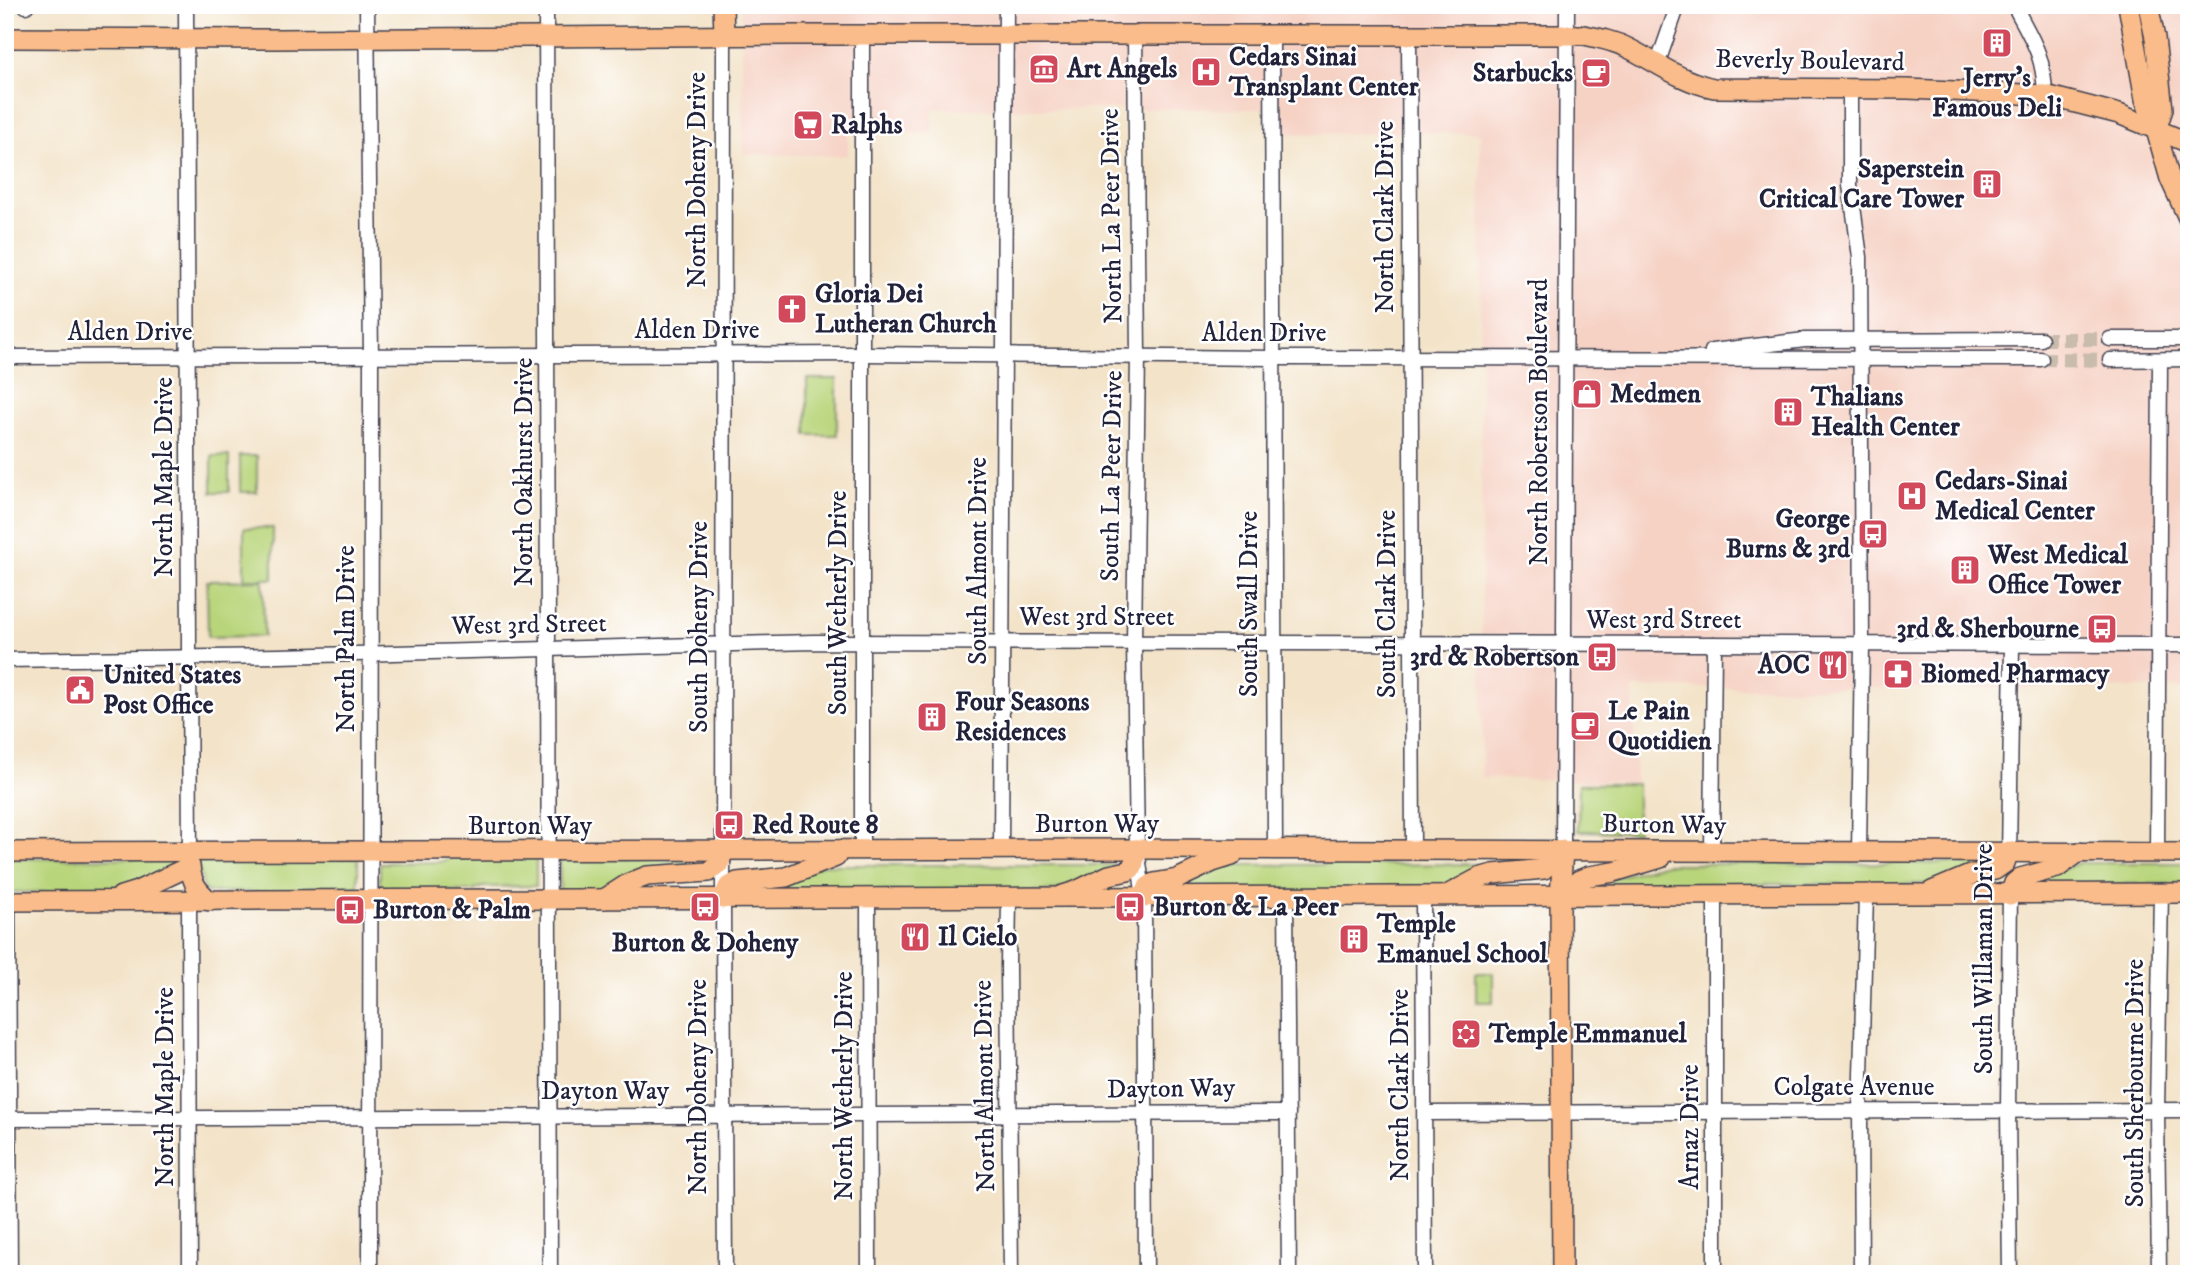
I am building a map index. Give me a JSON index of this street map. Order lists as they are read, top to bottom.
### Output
{
  "streets": {
    "main road": [
      "Beverly Boulevard",
      "North Doheny Drive",
      "North Robertson Boulevard",
      "Burton Way"
    ],
    "street": [
      "North La Peer Drive",
      "North Clark Drive",
      "Alden Drive",
      "North Oakhurst Drive",
      "South La Peer Drive",
      "North Maple Drive",
      "South Almont Drive",
      "South Wetherly Drive",
      "South Swall Drive",
      "South Clark Drive",
      "West 3rd Street",
      "South Doheny Drive",
      "North Palm Drive",
      "South Willaman Drive",
      "South Sherbourne Drive",
      "North Wetherly Drive",
      "North Almont Drive",
      "Colgate Avenue",
      "Dayton Way",
      "Arnaz Drive"
    ]
  },
  "crossings": [
    ["Beverly Boulevard", "North Doheny Drive"],
    ["Beverly Boulevard", "North La Peer Drive"],
    ["Beverly Boulevard", "North Clark Drive"],
    ["Beverly Boulevard", "North Robertson Boulevard"],
    ["Beverly Boulevard", "North Oakhurst Drive"],
    ["Beverly Boulevard", "North Maple Drive"],
    ["Beverly Boulevard", "South Swall Drive"],
    ["Beverly Boulevard", "North Palm Drive"],
    ["North Doheny Drive", "Alden Drive"],
    ["North Doheny Drive", "South Doheny Drive"],
    ["North Doheny Drive", "Dayton Way"],
    ["North La Peer Drive", "Alden Drive"],
    ["North La Peer Drive", "South La Peer Drive"],
    ["North Clark Drive", "Alden Drive"],
    ["North Clark Drive", "South Clark Drive"],
    ["Alden Drive", "North Robertson Boulevard"],
    ["Alden Drive", "North Oakhurst Drive"],
    ["Alden Drive", "South La Peer Drive"],
    ["Alden Drive", "North Maple Drive"],
    ["Alden Drive", "South Almont Drive"],
    ["Alden Drive", "South Wetherly Drive"],
    ["Alden Drive", "South Swall Drive"],
    ["Alden Drive", "South Clark Drive"],
    ["Alden Drive", "South Doheny Drive"],
    ["Alden Drive", "North Palm Drive"],
    ["North Robertson Boulevard", "West 3rd Street"],
    ["North Robertson Boulevard", "Burton Way"],
    ["North Robertson Boulevard", "Colgate Avenue"],
    ["North Oakhurst Drive", "West 3rd Street"],
    ["North Oakhurst Drive", "Burton Way"],
    ["North Oakhurst Drive", "Dayton Way"],
    ["South La Peer Drive", "West 3rd Street"],
    ["South La Peer Drive", "Burton Way"],
    ["North Maple Drive", "West 3rd Street"],
    ["North Maple Drive", "Burton Way"],
    ["North Maple Drive", "Dayton Way"],
    ["South Almont Drive", "West 3rd Street"],
    ["South Almont Drive", "Burton Way"],
    ["South Wetherly Drive", "West 3rd Street"],
    ["South Wetherly Drive", "Burton Way"],
    ["South Swall Drive", "West 3rd Street"],
    ["South Swall Drive", "Burton Way"],
    ["South Clark Drive", "West 3rd Street"],
    ["South Clark Drive", "Burton Way"],
    ["West 3rd Street", "South Doheny Drive"],
    ["West 3rd Street", "North Palm Drive"],
    ["West 3rd Street", "South Willaman Drive"],
    ["South Doheny Drive", "Burton Way"],
    ["North Palm Drive", "Burton Way"],
    ["North Palm Drive", "Dayton Way"],
    ["Burton Way", "South Willaman Drive"],
    ["South Willaman Drive", "Colgate Avenue"],
    ["South Sherbourne Drive", "Colgate Avenue"],
    ["North Wetherly Drive", "Dayton Way"],
    ["North Almont Drive", "Dayton Way"],
    ["Colgate Avenue", "Arnaz Drive"]
  ],
  "places": {
    "building": [
      "Jerry's Famous Deli",
      "Saperstein Critical Care Tower",
      "Thalians Health Center",
      "West Medical Office Tower",
      "Four Seasons Residences",
      "Temple Emanuel School"
    ],
    "museum": ["Art Angels"],
    "hospital": ["Cedars Sinai Transplant Center", "Cedars-Sinai Medical Center"],
    "cafe": ["Starbucks", "Le Pain Quotidien"],
    "supermarket": ["Ralphs"],
    "church": ["Gloria Dei Lutheran Church"],
    "shop": ["Medmen"],
    "bus stop": [
      "George Burns & 3rd",
      "3rd & Sherbourne",
      "3rd & Robertson",
      "Red Route 8",
      "Burton & Doheny",
      "Burton & La Peer",
      "Burton & Palm"
    ],
    "restaurant": ["AOC", "Il Cielo"],
    "pharmacy": ["Biomed Pharmacy"],
    "public building": ["United States Post Office"],
    "synagogue": ["Temple Emmanuel"]
  }
}
